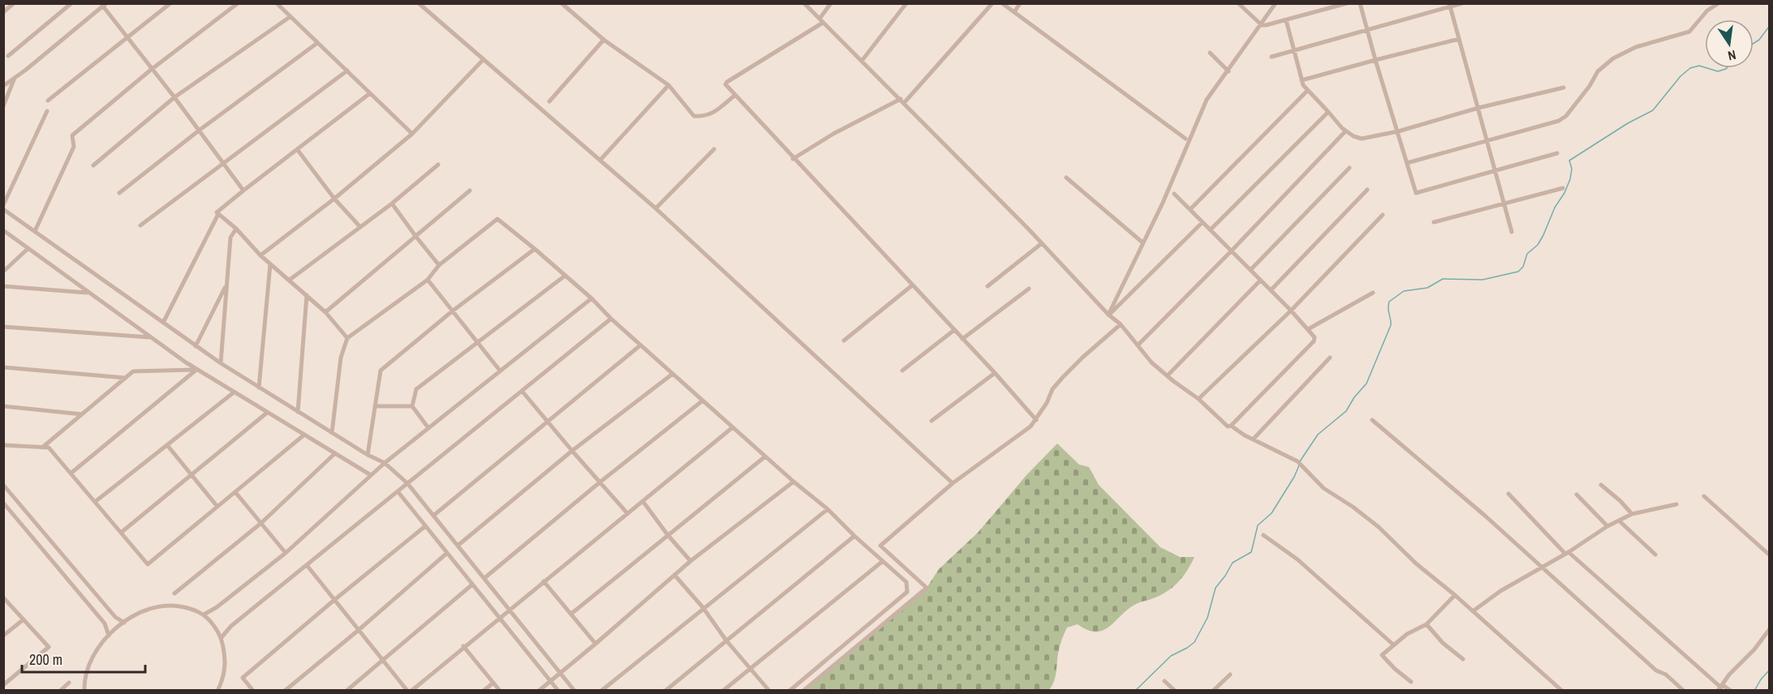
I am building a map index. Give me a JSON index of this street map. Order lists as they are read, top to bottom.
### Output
{
  "scale_bar": "200 m",
  "north": "bottom"
}
